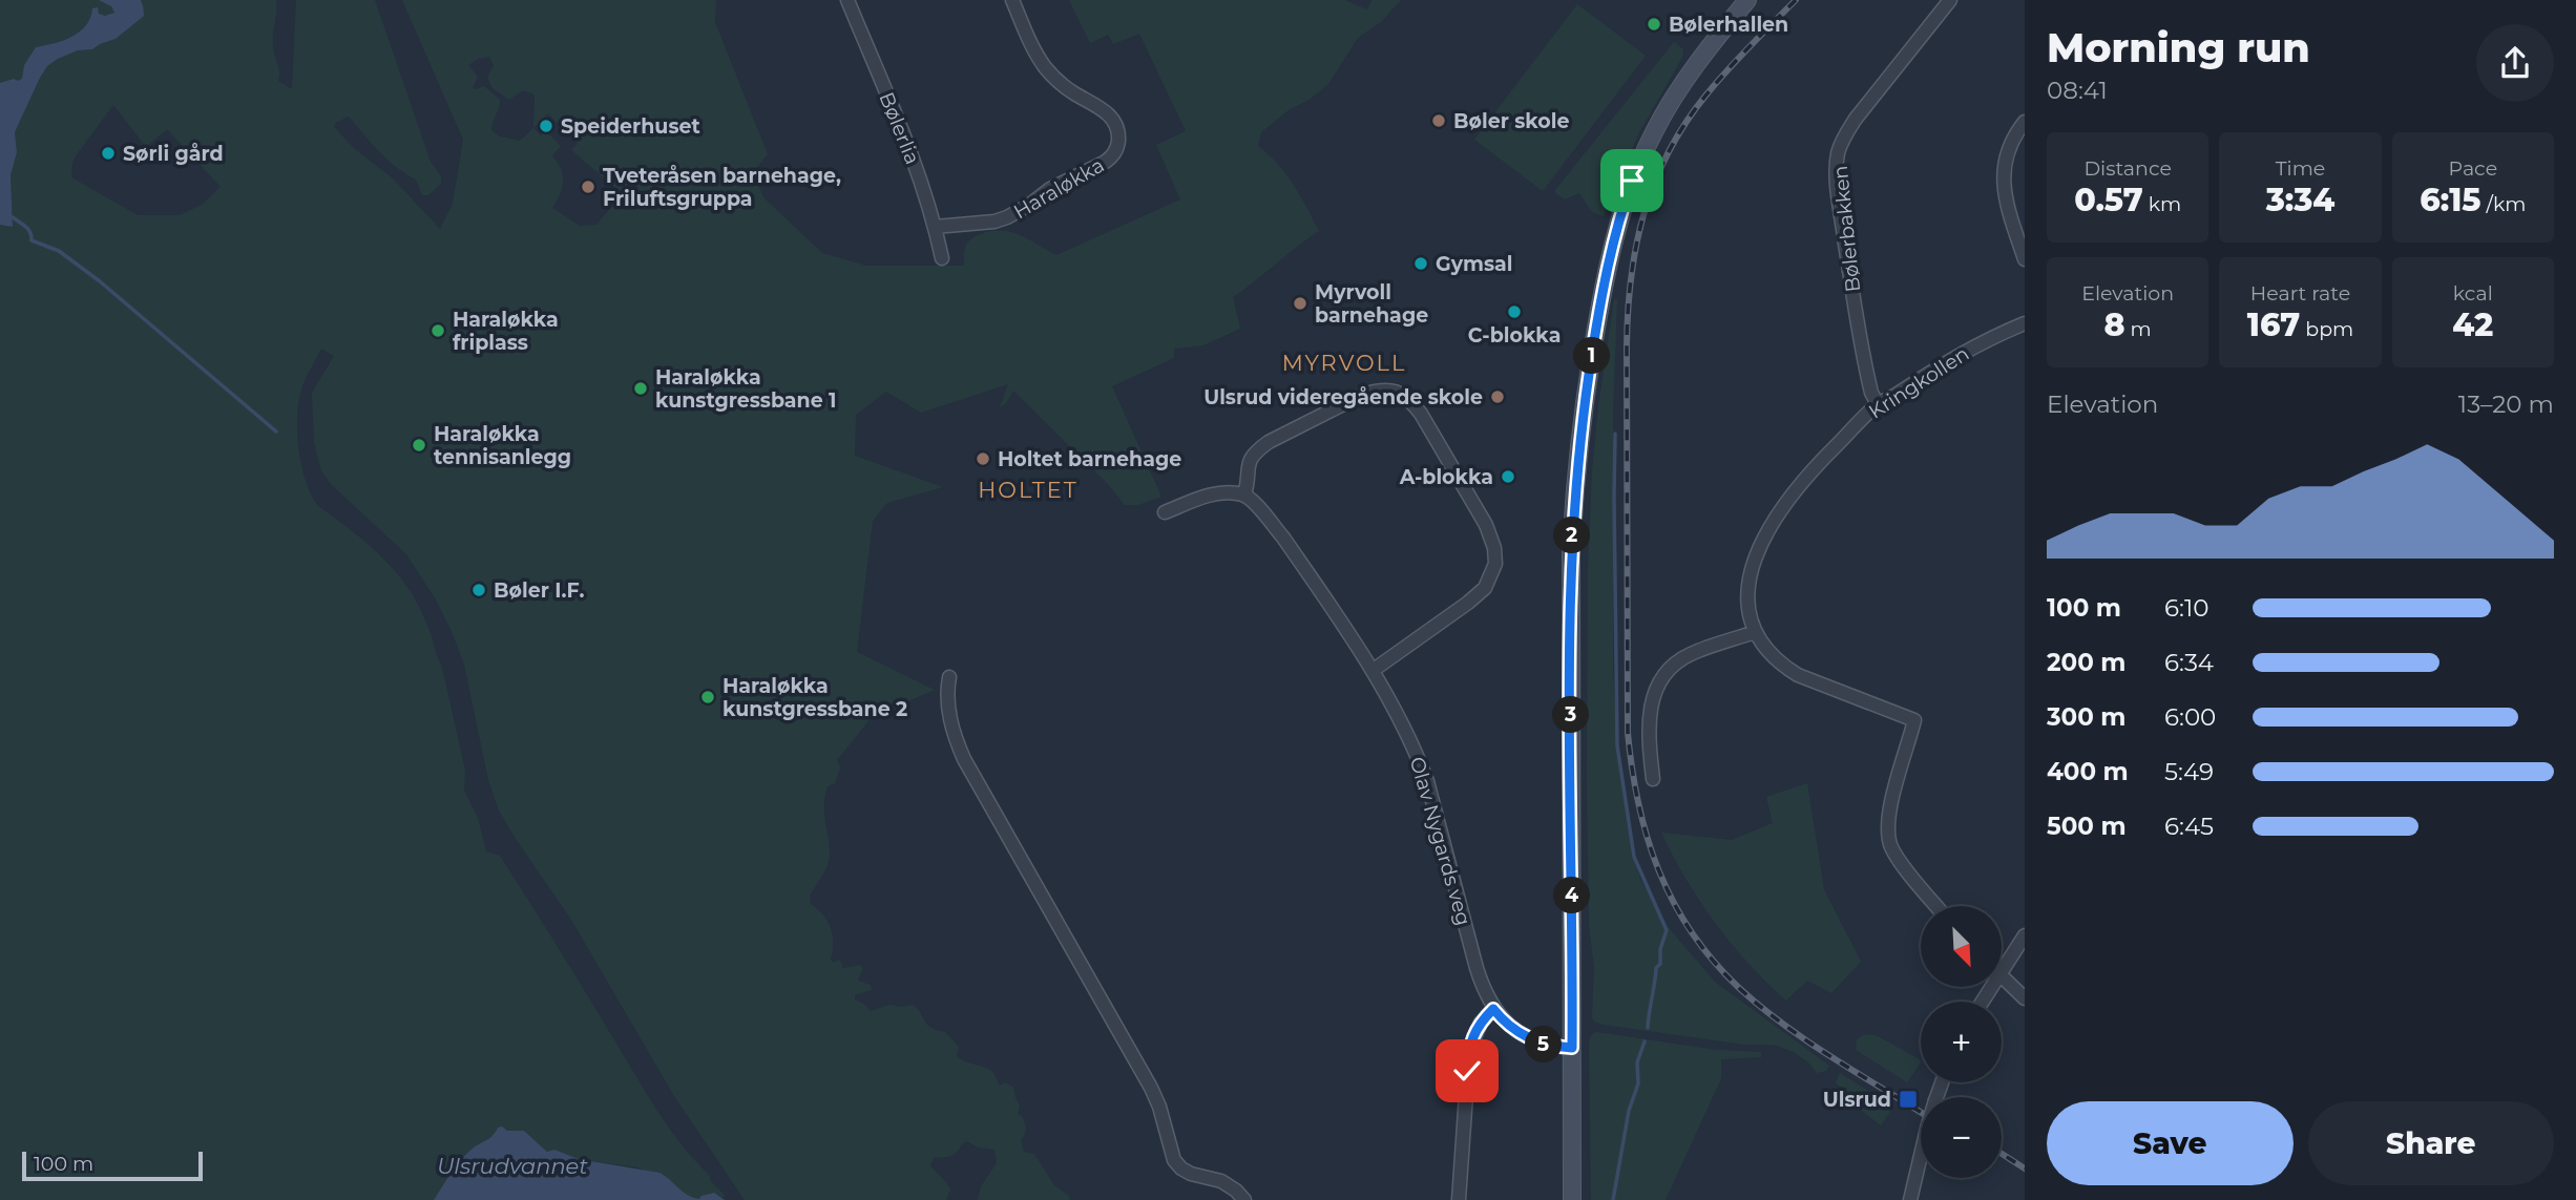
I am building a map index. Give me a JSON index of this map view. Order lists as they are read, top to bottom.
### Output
{
  "streets": {
    "street": [
      "Bølerlia",
      "Haraløkka",
      "Bølerbakken",
      "Kringkollen",
      "Olav Nygards veg"
    ]
  },
  "crossings": [
    ["Bølerlia", "Haraløkka"],
    ["Bølerbakken", "Kringkollen"]
  ],
  "districts": ["MYRVOLL", "HOLTET"],
  "water": ["Ulsrudvannet"],
  "places": {
    "other": [
      "Bølerhallen",
      "Bøler skole",
      "Speiderhuset",
      "Sørli gård",
      "Tveteråsen barnehage, Friluftsgruppa",
      "Gymsal",
      "Myrvoll barnehage",
      "C-blokka",
      "Haraløkka friplass",
      "Haraløkka kunstgressbane 1",
      "Ulsrud videregående skole",
      "Haraløkka tennisanlegg",
      "Holtet barnehage",
      "A-blokka",
      "Bøler I.F.",
      "Haraløkka kunstgressbane 2"
    ],
    "transit": ["Ulsrud"]
  },
  "scale_bar": "100 m",
  "north": "bottom right",
  "page": {
    "heading": ["Morning run", "08:41"],
    "stats": [
      ["Distance", "0.57 km"],
      ["Time", "3:34"],
      ["Pace", "6:15 /km"],
      ["Elevation", "8 m"],
      ["Heart rate", "167 bpm"],
      ["kcal", "42"]
    ],
    "pins": [
      "1",
      "2",
      "3",
      "4",
      "5"
    ],
    "chart": ["Elevation", "13–20 m"],
    "list": [
      {
        "name": "100 m",
        "note": "6:10"
      },
      {
        "name": "200 m",
        "note": "6:34"
      },
      {
        "name": "300 m",
        "note": "6:00"
      },
      {
        "name": "400 m",
        "note": "5:49"
      },
      {
        "name": "500 m",
        "note": "6:45"
      }
    ],
    "map_buttons": ["+", "−"],
    "buttons": ["Save", "Share"],
    "scale": "100 m"
  }
}
